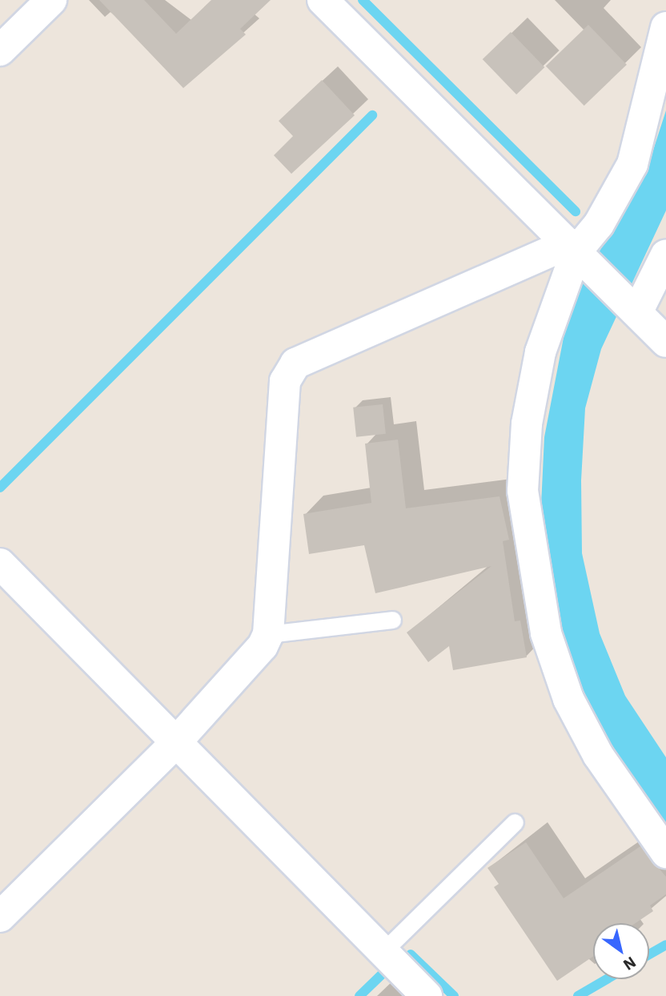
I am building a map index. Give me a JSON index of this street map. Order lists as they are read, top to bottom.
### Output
{
  "north": "bottom right"
}
